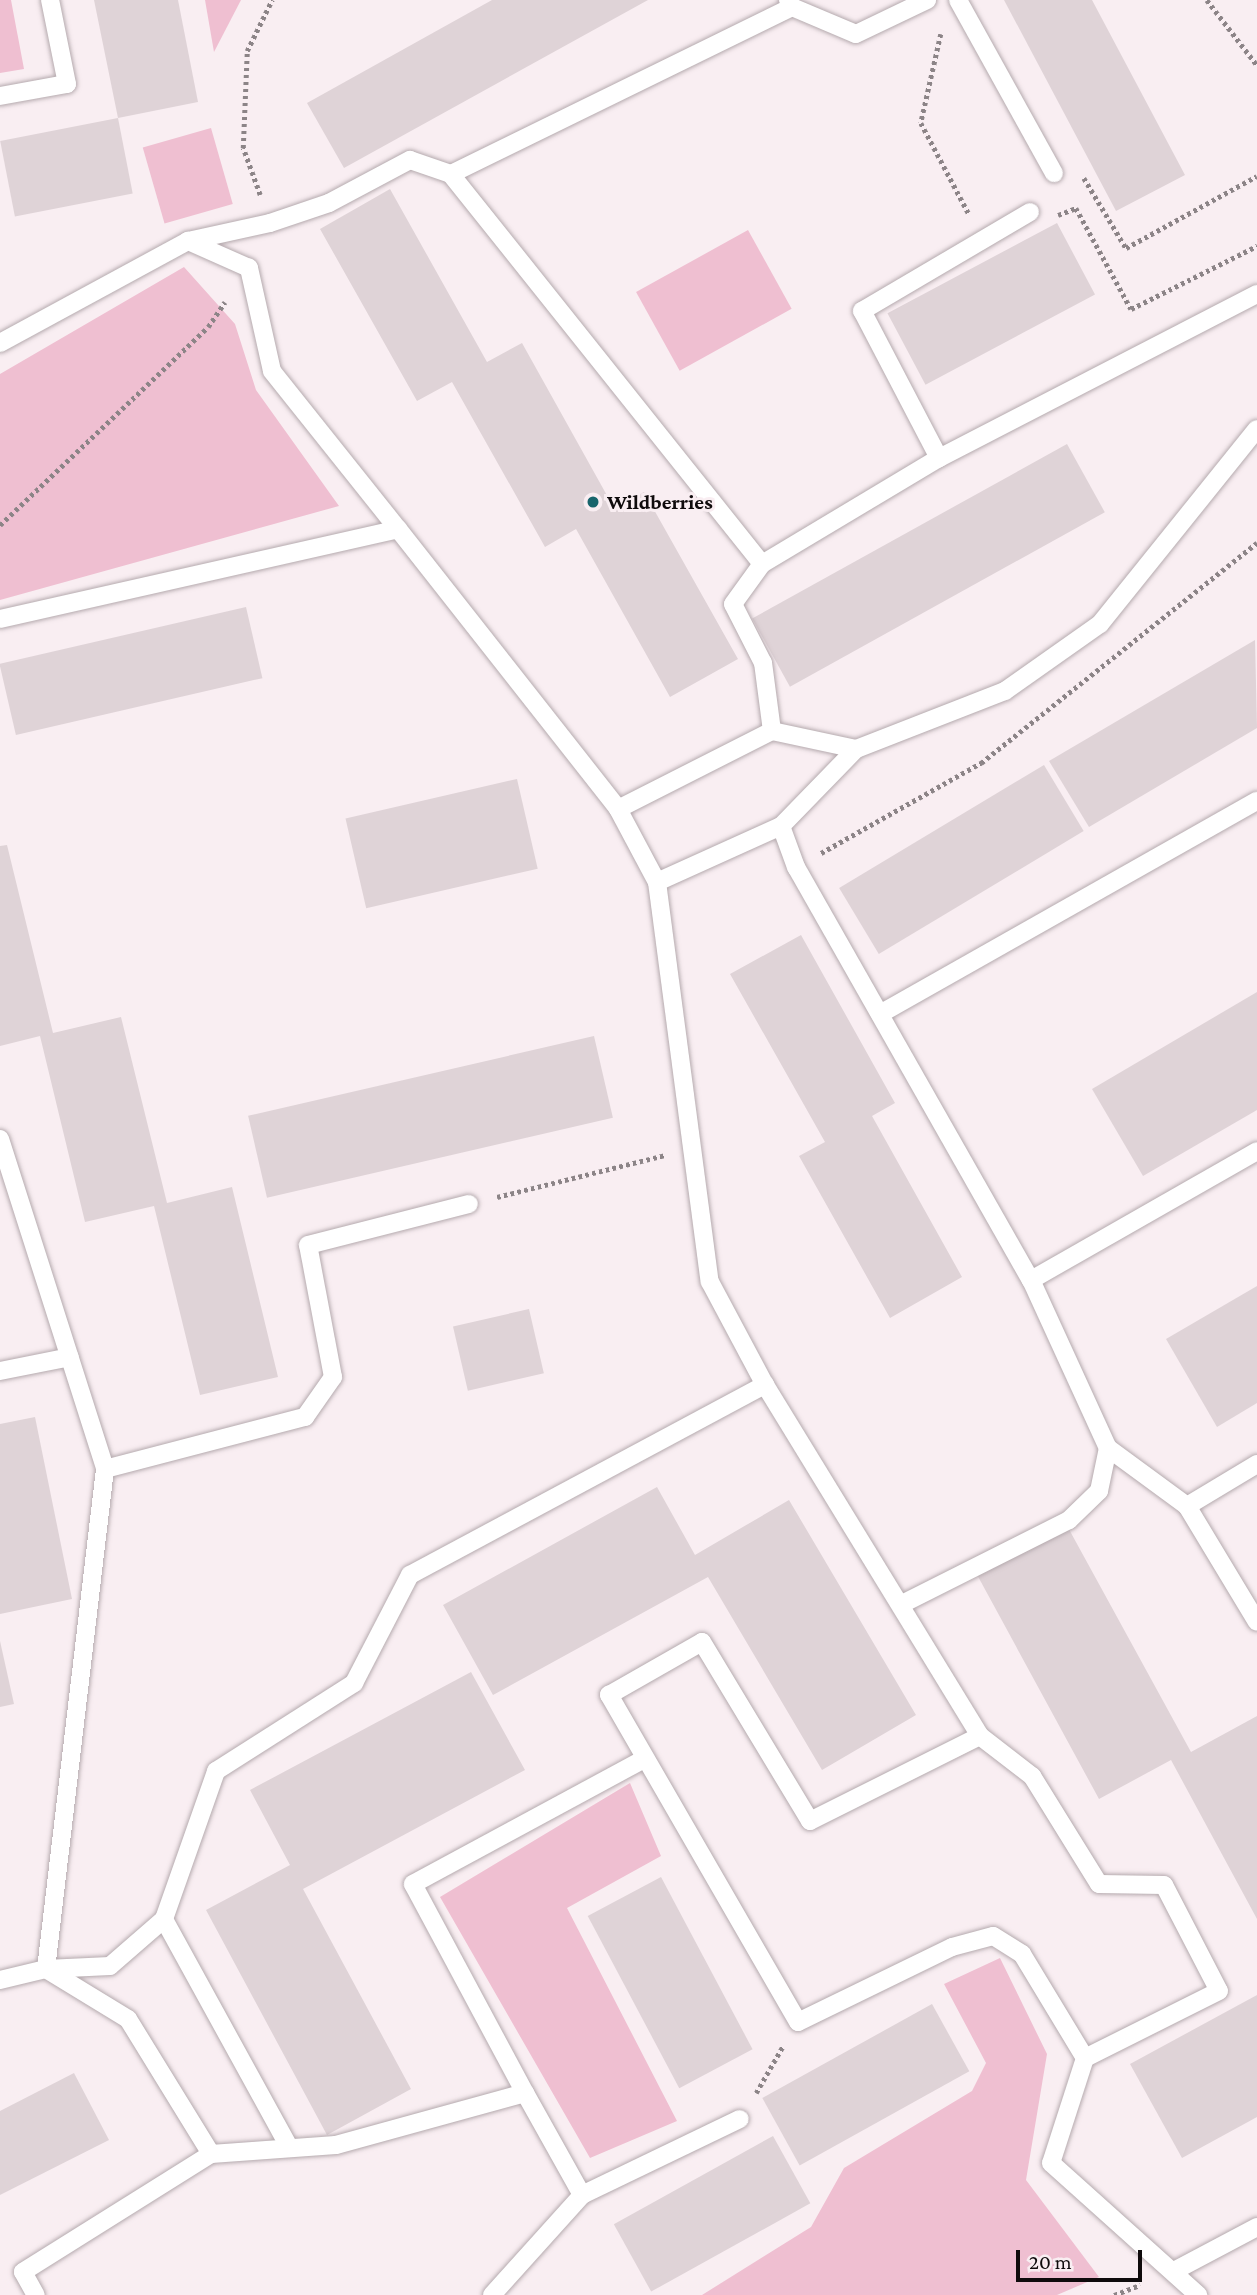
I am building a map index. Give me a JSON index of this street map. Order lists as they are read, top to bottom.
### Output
{
  "places": ["Wildberries"],
  "scale_bar": "20 m"
}
